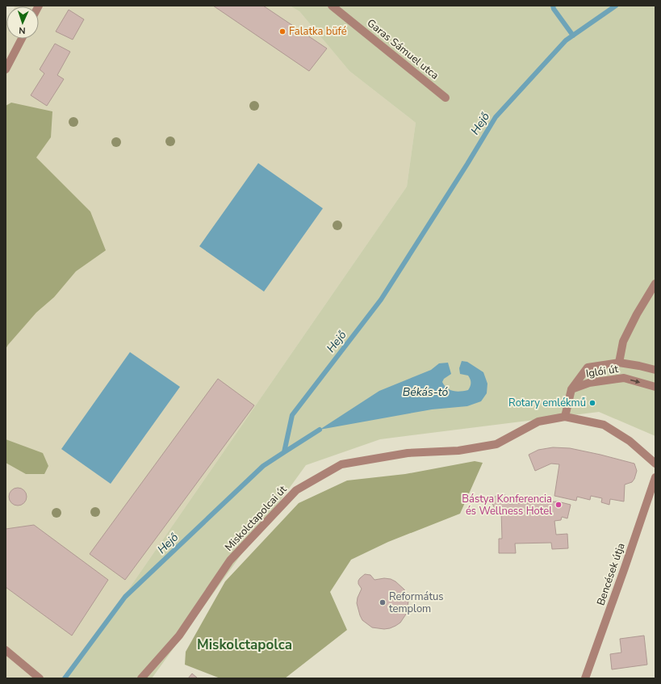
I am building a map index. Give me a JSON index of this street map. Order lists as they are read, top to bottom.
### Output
{
  "streets": {
    "street": [
      "Garas Sámuel utca",
      "Iglói út",
      "Miskolctapolcai út",
      "Bencések útja"
    ]
  },
  "crossings": [
    ["Iglói út", "Miskolctapolcai út"]
  ],
  "districts": ["Miskolctapolca"],
  "water": ["Hejő", "Békás-tó"],
  "places": [
    "Falatka büfé",
    "Rotary emlékmű",
    "Bástya Konferencia és Wellness Hotel",
    "Református templom"
  ],
  "north": "bottom"
}
